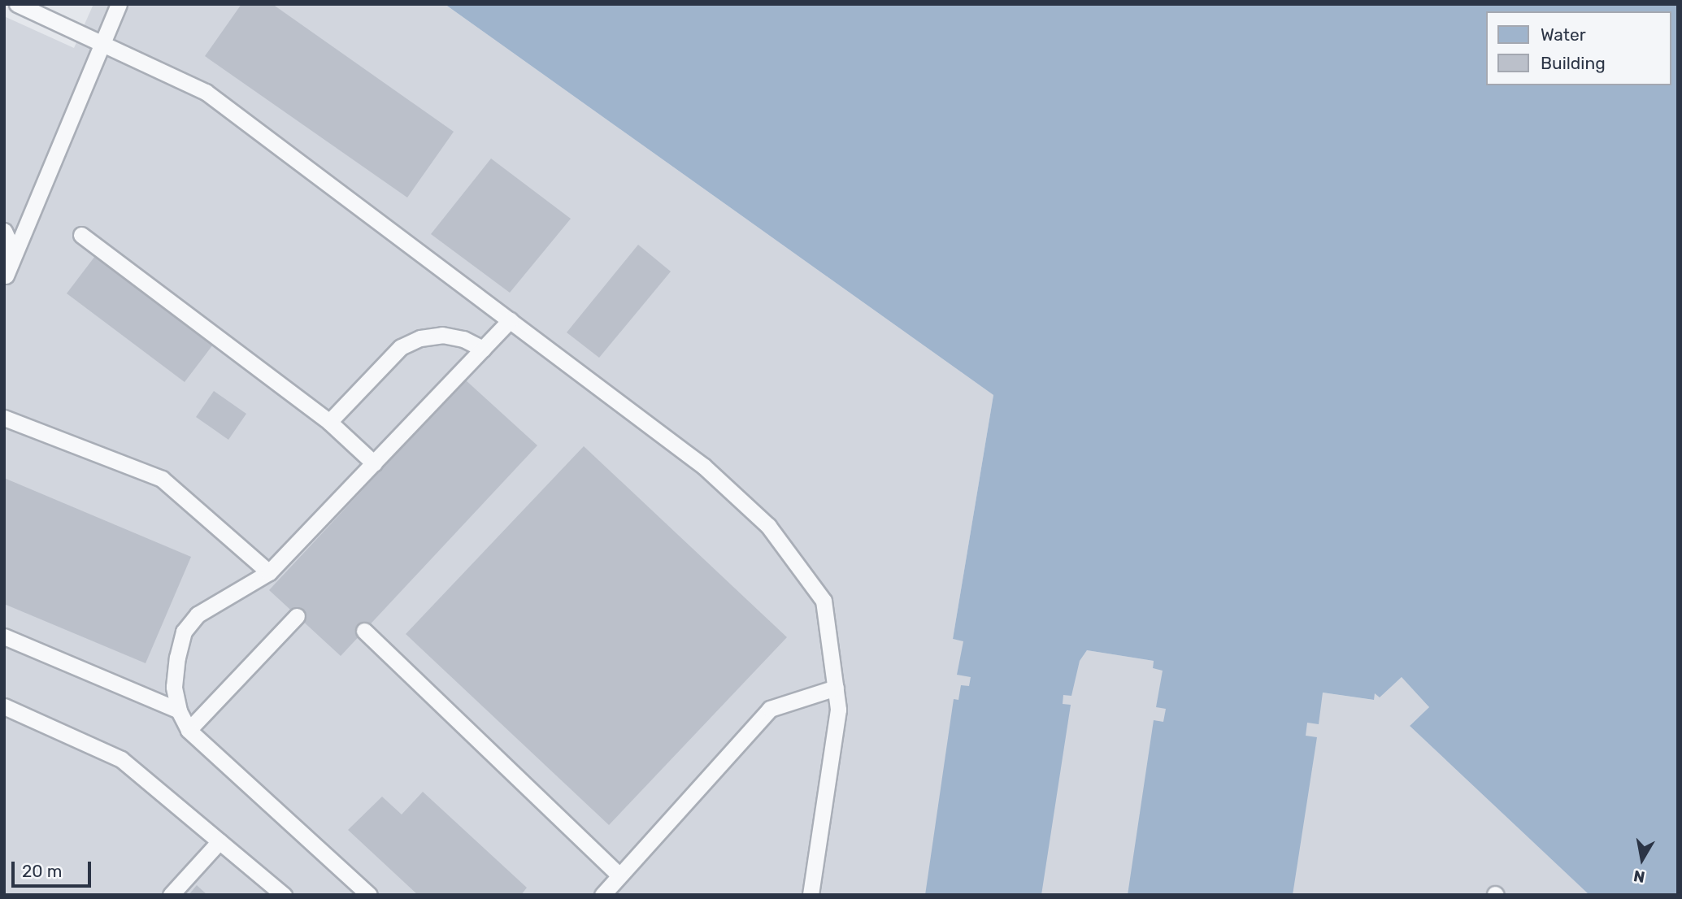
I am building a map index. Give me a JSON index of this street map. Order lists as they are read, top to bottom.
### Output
{
  "legend": ["Water", "Building"],
  "scale_bar": "20 m",
  "north": "bottom"
}
